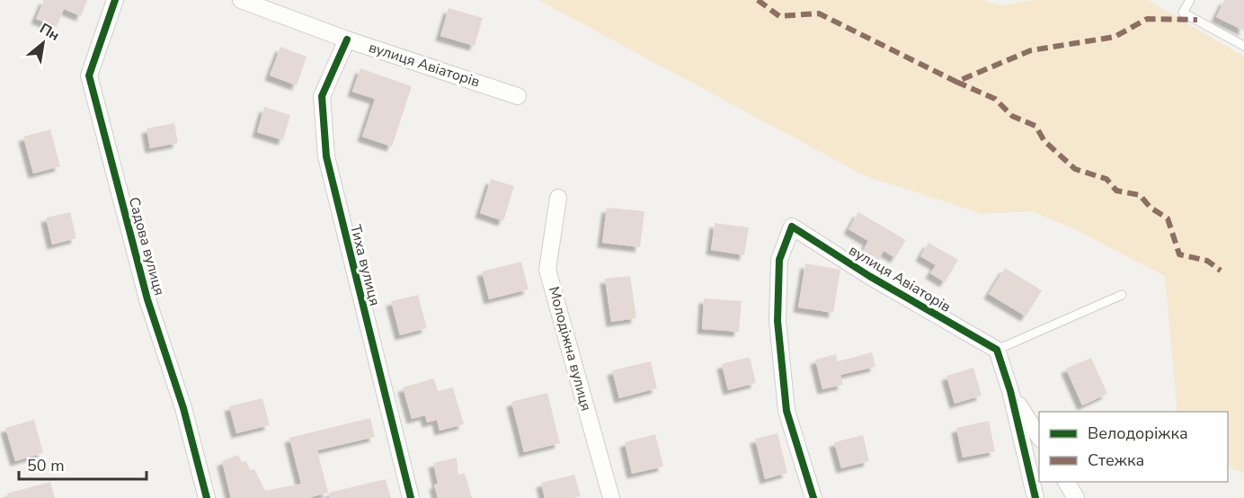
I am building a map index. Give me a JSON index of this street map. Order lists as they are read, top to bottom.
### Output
{
  "streets": {
    "street": [
      "вулиця Авіаторів",
      "Садова вулиця",
      "Тиха вулиця",
      "Молодіжна вулиця"
    ]
  },
  "crossings": [
    ["вулиця Авіаторів", "Тиха вулиця"]
  ],
  "legend": ["Велодоріжка", "Стежка"],
  "scale_bar": "50 m",
  "north": "top right"
}
